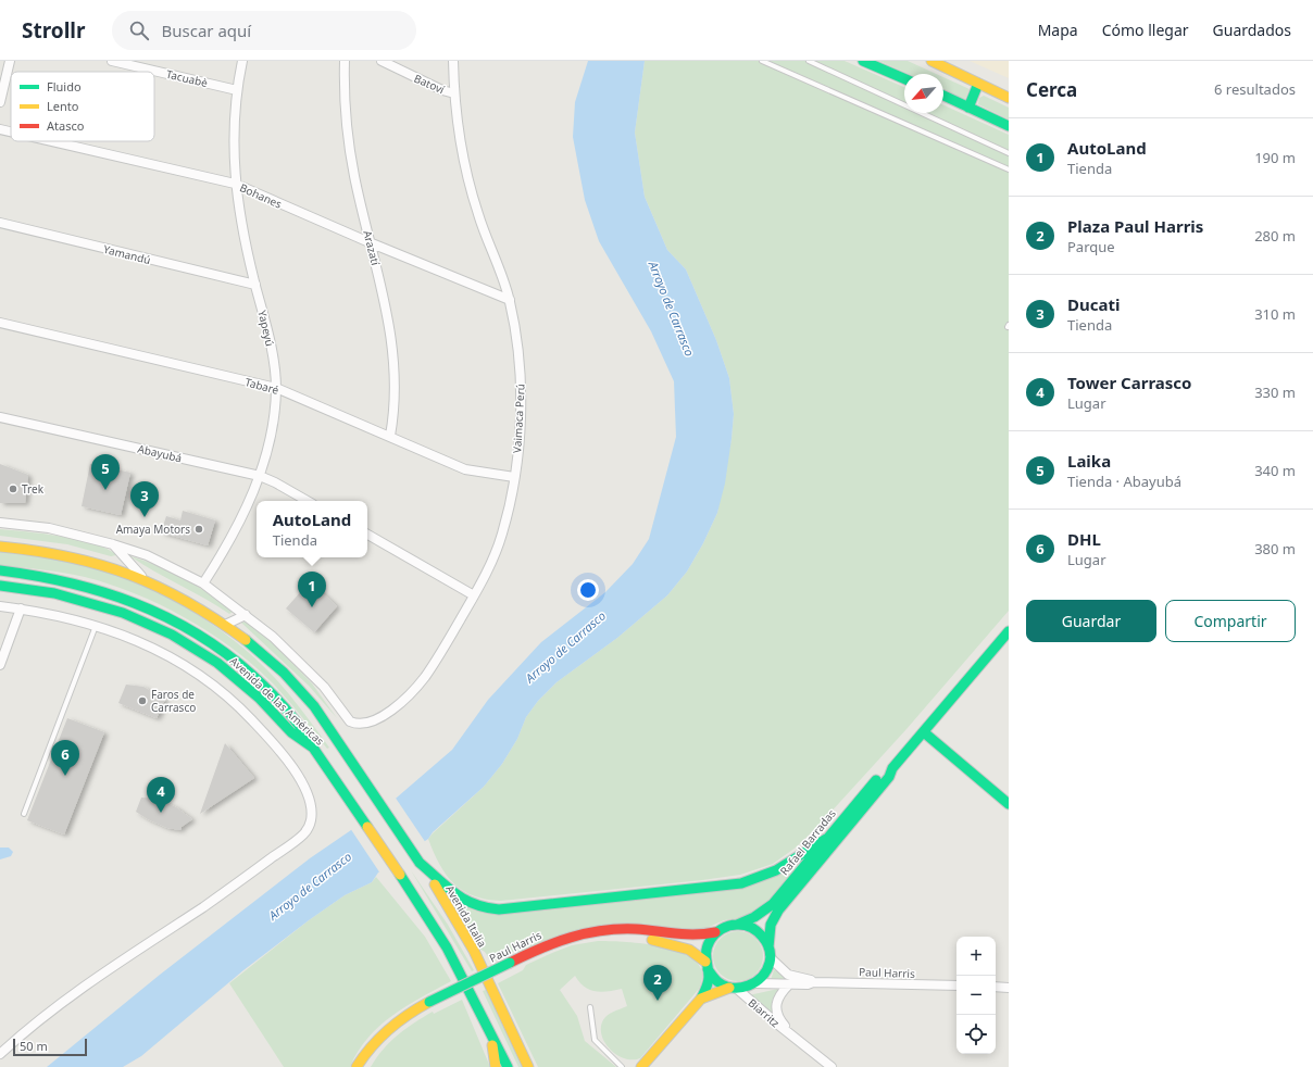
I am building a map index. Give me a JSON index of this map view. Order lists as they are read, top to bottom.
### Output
{
  "streets": {
    "main road": [
      "Avenida de las Américas",
      "Rafael Barradas",
      "Avenida Italia",
      "Paul Harris"
    ],
    "street": [
      "Tacuabè",
      "Batoví",
      "Bohanes",
      "Arazatí",
      "Yamandú",
      "Yapeyú",
      "Tabaré",
      "Vaimaca Perú",
      "Abayubá",
      "Biarritz"
    ]
  },
  "crossings": [
    ["Tacuabè", "Yapeyú"],
    ["Batoví", "Vaimaca Perú"],
    ["Bohanes", "Arazatí"],
    ["Bohanes", "Yapeyú"],
    ["Bohanes", "Vaimaca Perú"],
    ["Arazatí", "Tabaré"],
    ["Yamandú", "Yapeyú"],
    ["Yapeyú", "Tabaré"],
    ["Yapeyú", "Abayubá"],
    ["Tabaré", "Vaimaca Perú"],
    ["Avenida de las Américas", "Avenida Italia"],
    ["Rafael Barradas", "Paul Harris"],
    ["Rafael Barradas", "Biarritz"],
    ["Paul Harris", "Biarritz"]
  ],
  "water": ["Arroyo de Carrasco"],
  "places": ["Trek", "Amaya Motors", "Faros de Carrasco"],
  "legend": ["Fluido", "Lento", "Atasco"],
  "scale_bar": "50 m",
  "north": "bottom left",
  "page": {
    "header": "Strollr",
    "search": "Buscar aquí",
    "nav": ["Mapa", "Cómo llegar", "Guardados"],
    "heading": ["Cerca", "6 resultados"],
    "list": [
      {
        "mark": "1",
        "name": "AutoLand",
        "note": "Tienda",
        "value": "190 m"
      },
      {
        "mark": "2",
        "name": "Plaza Paul Harris",
        "note": "Parque",
        "value": "280 m"
      },
      {
        "mark": "3",
        "name": "Ducati",
        "note": "Tienda",
        "value": "310 m"
      },
      {
        "mark": "4",
        "name": "Tower Carrasco",
        "note": "Lugar",
        "value": "330 m"
      },
      {
        "mark": "5",
        "name": "Laika",
        "note": "Tienda · Abayubá",
        "value": "340 m"
      },
      {
        "mark": "6",
        "name": "DHL",
        "note": "Lugar",
        "value": "380 m"
      }
    ],
    "pins": [
      "5",
      "3",
      "1",
      "6",
      "4",
      "2"
    ],
    "popup": ["AutoLand", "Tienda"],
    "buttons": ["Guardar", "Compartir"],
    "map_buttons": ["+", "−"],
    "scale": "50 m"
  }
}
